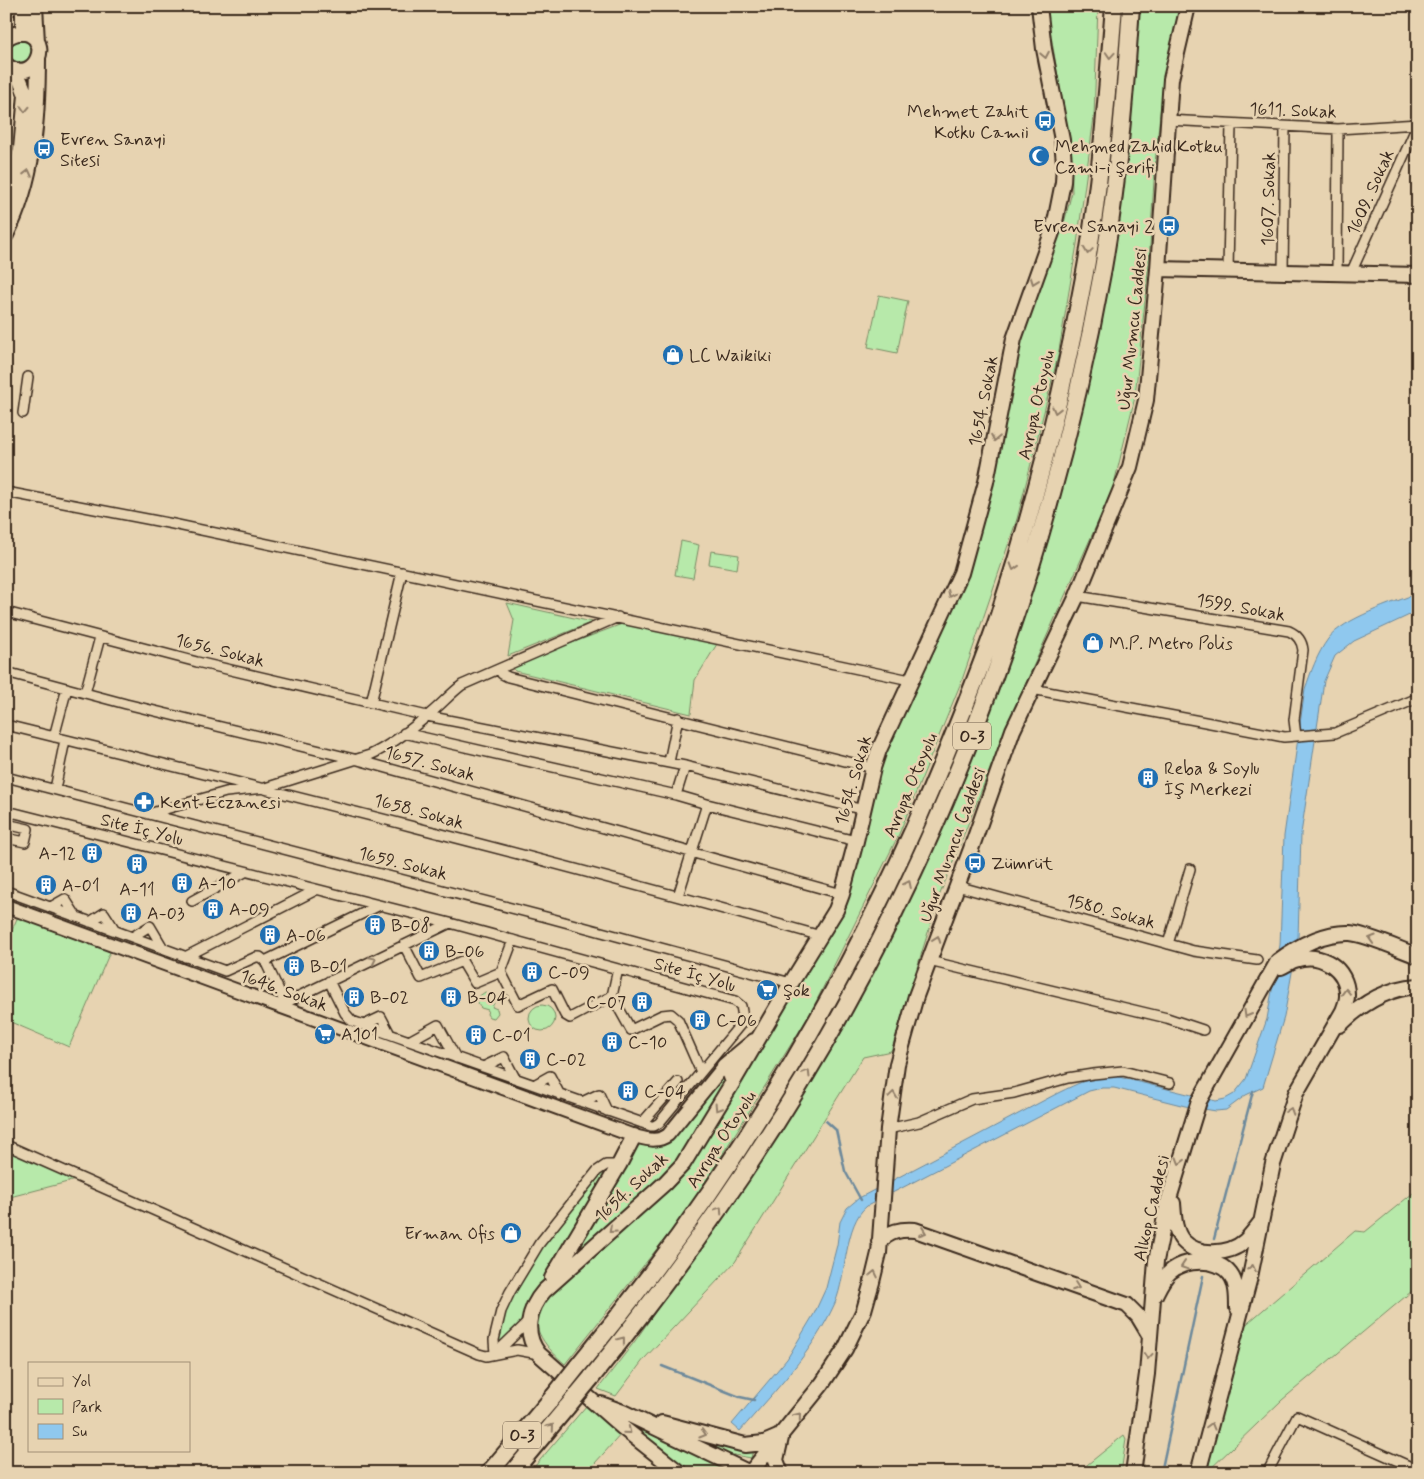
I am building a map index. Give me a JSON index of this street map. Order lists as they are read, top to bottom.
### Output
{
  "streets": {
    "highway": ["Avrupa Otoyolu", "O-3"],
    "main road": ["Uğur Mumcu Caddesi", "1654. Sokak", "Alkop Caddesi"],
    "street": [
      "1611. Sokak",
      "1609. Sokak",
      "1607. Sokak",
      "1599. Sokak",
      "1656. Sokak",
      "1657. Sokak",
      "1658. Sokak",
      "Site İç Yolu",
      "1659. Sokak",
      "1580. Sokak",
      "1646. Sokak"
    ]
  },
  "crossings": [
    ["1611. Sokak", "1609. Sokak"],
    ["1611. Sokak", "1607. Sokak"],
    ["1611. Sokak", "Uğur Mumcu Caddesi"],
    ["Uğur Mumcu Caddesi", "1599. Sokak"],
    ["Uğur Mumcu Caddesi", "1580. Sokak"],
    ["1654. Sokak", "1656. Sokak"],
    ["1654. Sokak", "1657. Sokak"],
    ["1654. Sokak", "1658. Sokak"],
    ["1654. Sokak", "1659. Sokak"],
    ["Site İç Yolu", "1646. Sokak"]
  ],
  "one_way": ["1654. Sokak"],
  "places": {
    "bus stop": [
      "Mehmet Zahit Kotku Camii",
      "Evren Sanayi Sitesi",
      "Evren Sanayi 2",
      "Zümrüt"
    ],
    "mosque": ["Mehmed Zahid Kotku Cami-i Şerifi"],
    "shop": ["LC Waikiki", "M.P. Metro Polis", "Erman Ofis"],
    "building": [
      "Reba & Soylu İş Merkezi",
      "A-12",
      "A-11",
      "A-10",
      "A-01",
      "A-09",
      "A-03",
      "B-08",
      "A-06",
      "B-06",
      "B-01",
      "C-09",
      "B-02",
      "B-04",
      "C-07",
      "C-06",
      "C-01",
      "C-10",
      "C-02",
      "C-04"
    ],
    "pharmacy": ["Kent Eczanesi"],
    "supermarket": ["Şok", "A101"]
  },
  "legend": ["Yol", "Park", "Su"]
}
